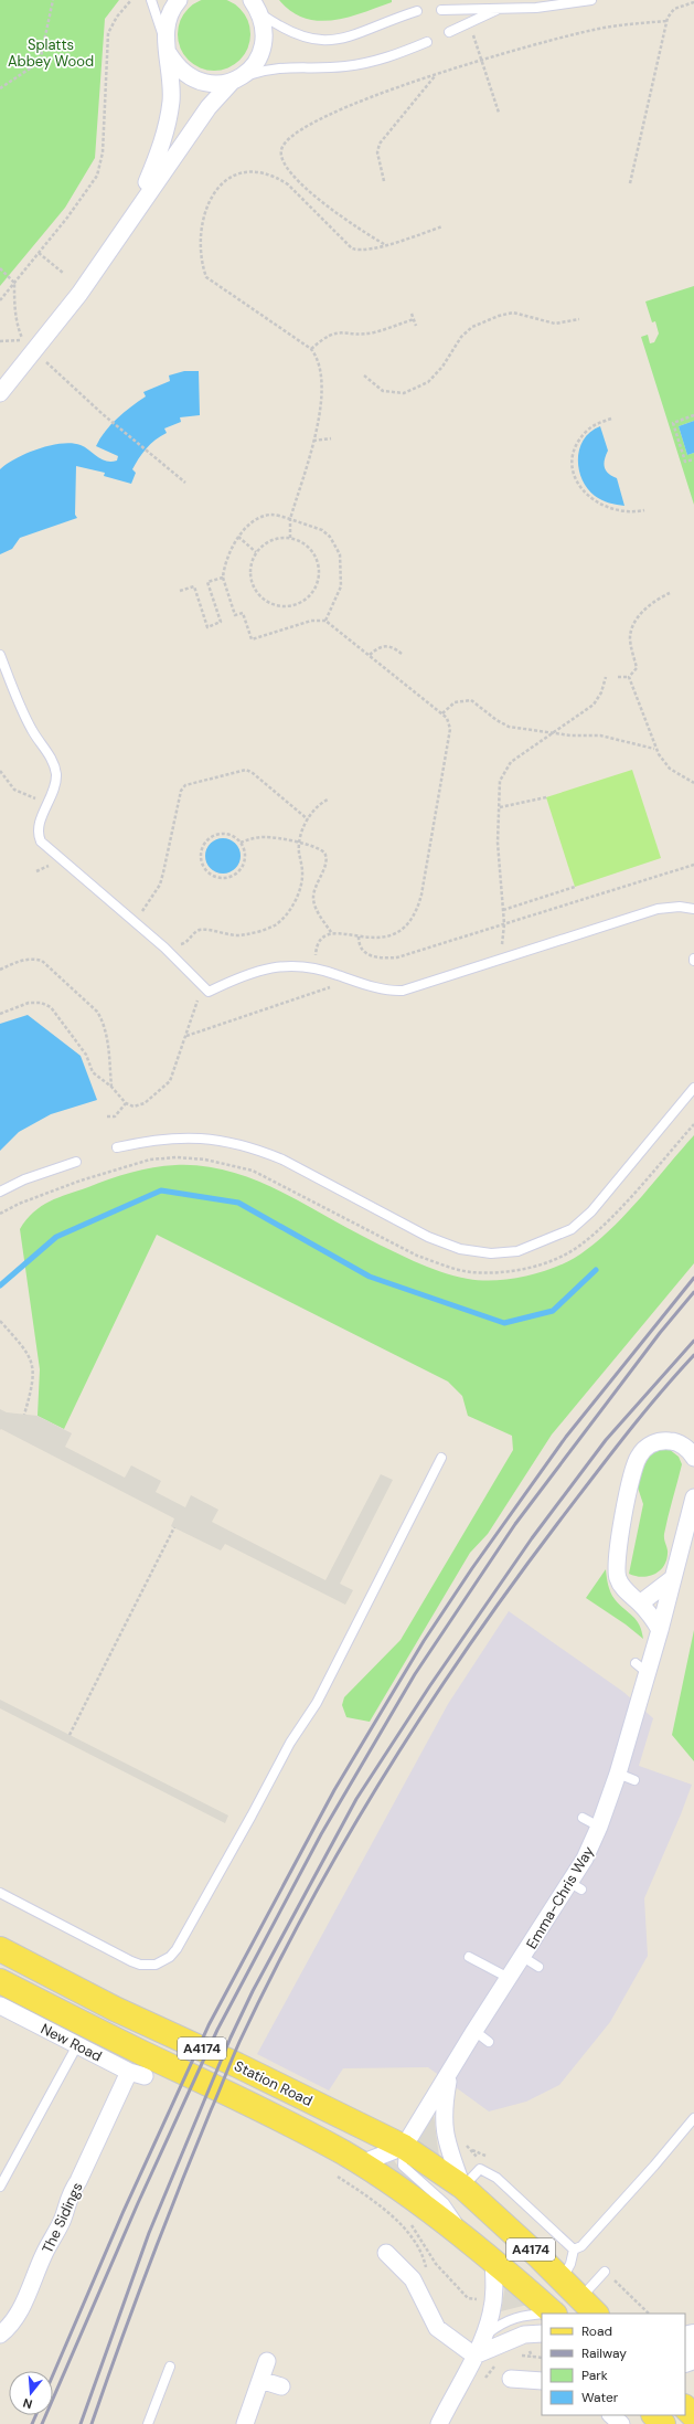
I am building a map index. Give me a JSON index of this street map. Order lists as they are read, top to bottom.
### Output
{
  "streets": {
    "main road": ["A4174", "Station Road"],
    "street": ["Emma-Chris Way", "New Road", "The Sidings"]
  },
  "crossings": [
    ["Emma-Chris Way", "Station Road"],
    ["New Road", "The Sidings"]
  ],
  "parks": ["Splatts Abbey Wood"],
  "legend": [
    "Road",
    "Railway",
    "Park",
    "Water"
  ],
  "north": "bottom"
}
